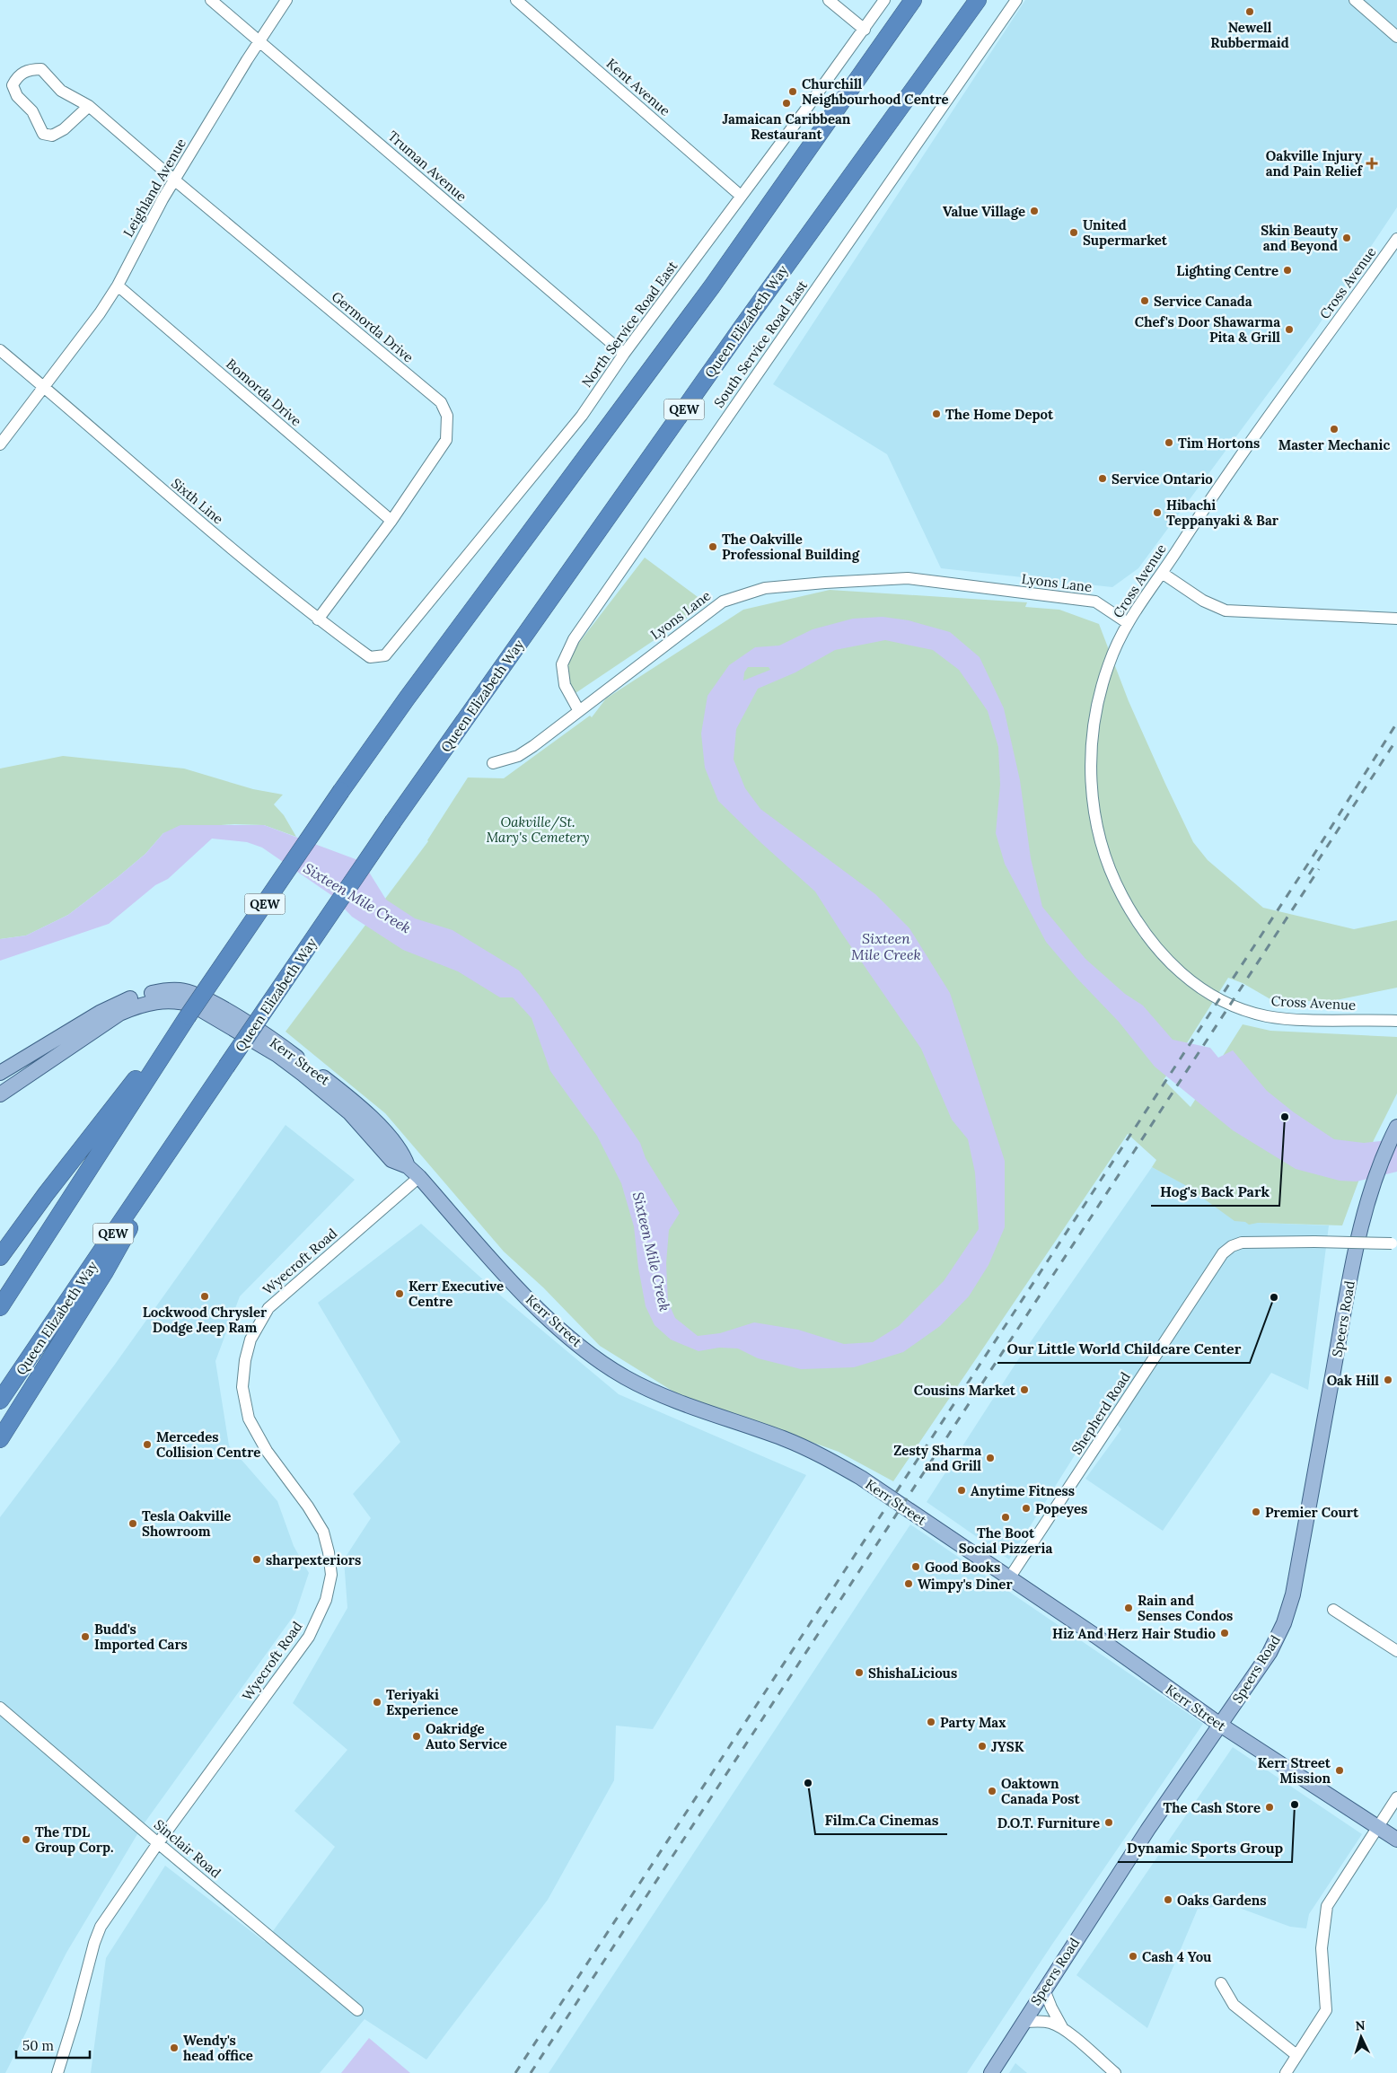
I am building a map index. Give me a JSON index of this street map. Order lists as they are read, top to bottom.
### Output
{
  "streets": {
    "highway": ["Queen Elizabeth Way", "QEW"],
    "main road": ["Kerr Street", "Speers Road"],
    "street": [
      "Kent Avenue",
      "Truman Avenue",
      "Leighland Avenue",
      "Cross Avenue",
      "North Service Road East",
      "Germorda Drive",
      "South Service Road East",
      "Bomorda Drive",
      "Sixth Line",
      "Lyons Lane",
      "Wyecroft Road",
      "Shepherd Road",
      "Sinclair Road"
    ]
  },
  "crossings": [
    ["Kent Avenue", "North Service Road East"],
    ["Truman Avenue", "Leighland Avenue"],
    ["Truman Avenue", "North Service Road East"],
    ["Leighland Avenue", "Germorda Drive"],
    ["Leighland Avenue", "Bomorda Drive"],
    ["Leighland Avenue", "Sixth Line"],
    ["Cross Avenue", "Lyons Lane"],
    ["North Service Road East", "Sixth Line"],
    ["Germorda Drive", "Bomorda Drive"],
    ["Germorda Drive", "Sixth Line"],
    ["South Service Road East", "Lyons Lane"],
    ["Kerr Street", "Wyecroft Road"],
    ["Kerr Street", "Speers Road"],
    ["Kerr Street", "Shepherd Road"],
    ["Wyecroft Road", "Sinclair Road"]
  ],
  "water": ["Sixteen Mile Creek"],
  "parks": ["Oakville/St. Mary's Cemetery"],
  "places": {
    "other": [
      "Newell Rubbermaid",
      "Churchill Neighbourhood Centre",
      "Jamaican Caribbean Restaurant",
      "Value Village",
      "United Supermarket",
      "Skin Beauty and Beyond",
      "Lighting Centre",
      "Service Canada",
      "Chef's Door Shawarma Pita & Grill",
      "The Home Depot",
      "Master Mechanic",
      "Tim Hortons",
      "Service Ontario",
      "Hibachi Teppanyaki & Bar",
      "The Oakville Professional Building",
      "Hog's Back Park",
      "Kerr Executive Centre",
      "Lockwood Chrysler Dodge Jeep Ram",
      "Our Little World Childcare Center",
      "Oak Hill",
      "Cousins Market",
      "Mercedes Collision Centre",
      "Zesty Sharma and Grill",
      "Anytime Fitness",
      "Popeyes",
      "Premier Court",
      "The Boot Social Pizzeria",
      "Tesla Oakville Showroom",
      "sharpexteriors",
      "Good Books",
      "Wimpy's Diner",
      "Rain and Senses Condos",
      "Hiz And Herz Hair Studio",
      "Budd's Imported Cars",
      "ShishaLicious",
      "Teriyaki Experience",
      "Party Max",
      "Oakridge Auto Service",
      "JYSK",
      "Kerr Street Mission",
      "Film.Ca Cinemas",
      "Oaktown Canada Post",
      "Dynamic Sports Group",
      "The Cash Store",
      "D.O.T. Furniture",
      "The TDL Group Corp.",
      "Oaks Gardens",
      "Cash 4 You",
      "Wendy's head office"
    ],
    "health": ["Oakville Injury and Pain Relief"]
  },
  "scale_bar": "50 m",
  "north": "top"
}
